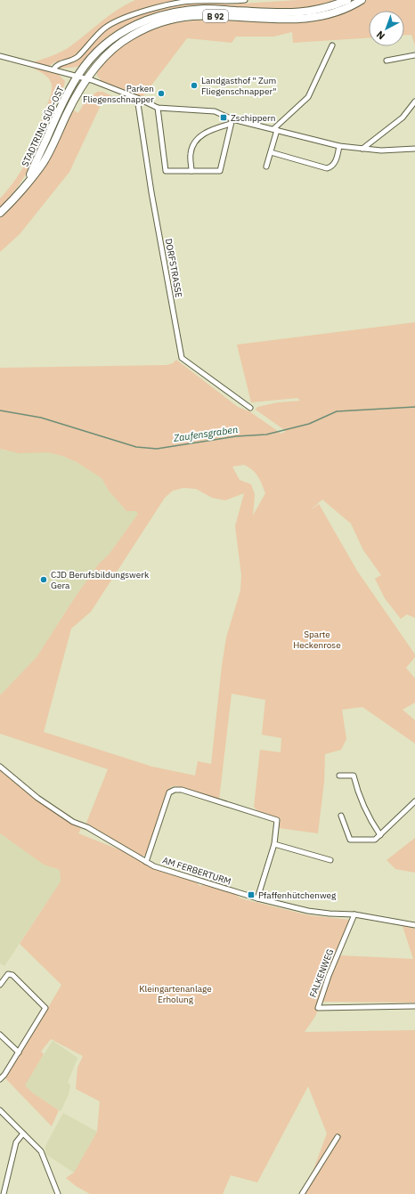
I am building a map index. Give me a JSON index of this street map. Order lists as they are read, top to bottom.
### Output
{
  "streets": {
    "main road": ["B 92", "STADTRING SÜD-OST"],
    "street": ["DORFSTRASSE", "AM FERBERTURM", "FALKENWEG"]
  },
  "crossings": [
    ["AM FERBERTURM", "FALKENWEG"]
  ],
  "water": ["Zaufensgraben"],
  "parks": ["Sparte Heckenrose", "Kleingartenanlage Erholung"],
  "places": {
    "other": ["Landgasthof \" Zum Fliegenschnapper\"", "Parken Fliegenschnapper", "CJD Berufsbildungswerk Gera"],
    "transit": ["Zschippern", "Pfaffenhütchenweg"]
  },
  "north": "bottom left"
}
